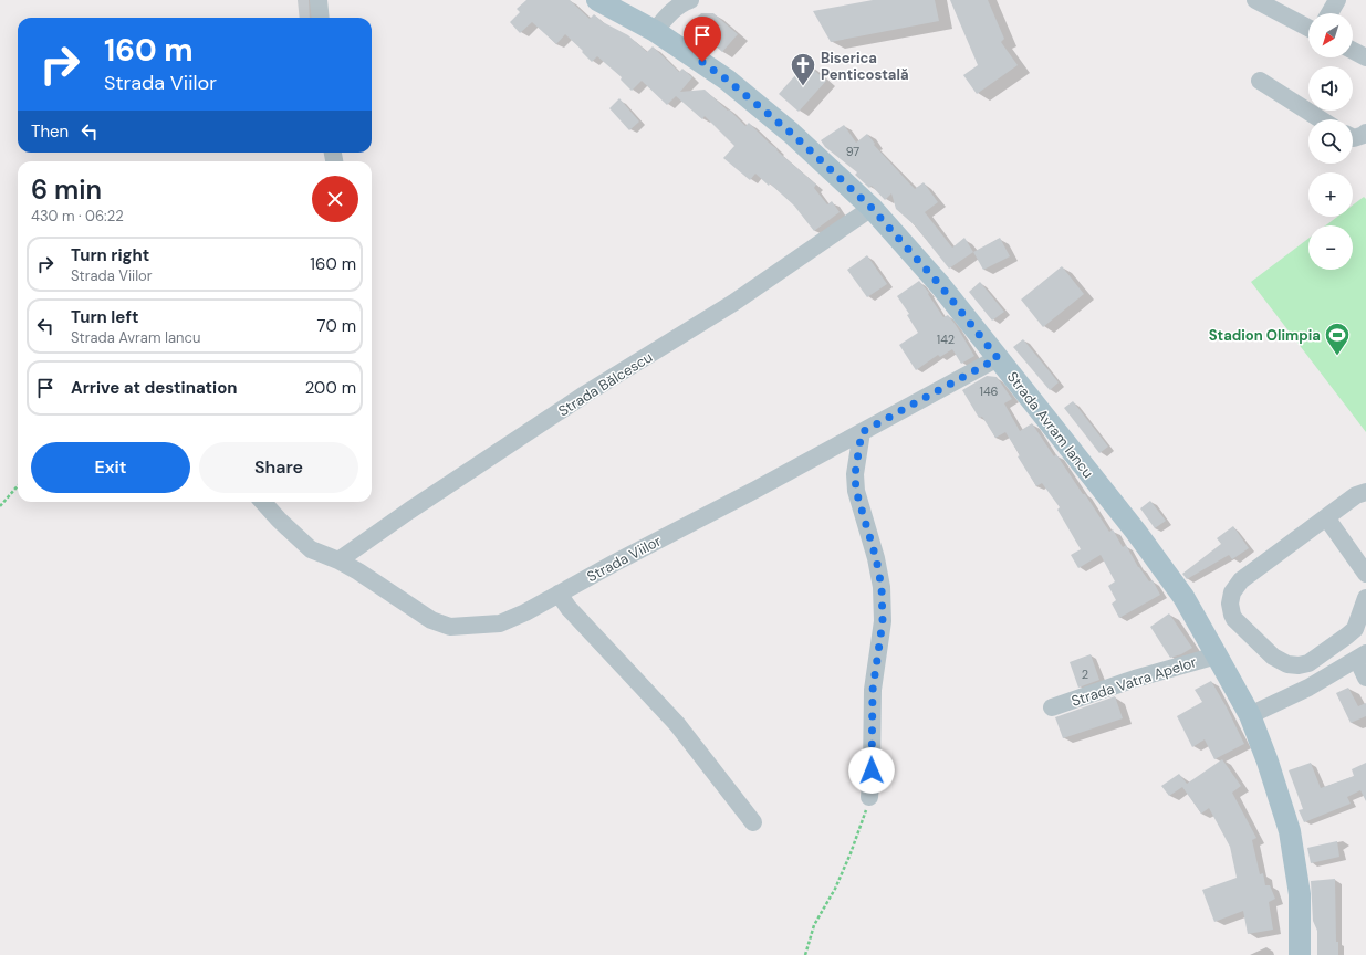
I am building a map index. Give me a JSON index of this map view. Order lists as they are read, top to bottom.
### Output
{
  "streets": {
    "main road": ["Strada Avram Iancu"],
    "street": ["Strada Bălcescu", "Strada Viilor", "Strada Vatra Apelor"]
  },
  "crossings": [
    ["Strada Bălcescu", "Strada Avram Iancu"],
    ["Strada Bălcescu", "Strada Viilor"],
    ["Strada Avram Iancu", "Strada Viilor"],
    ["Strada Avram Iancu", "Strada Vatra Apelor"]
  ],
  "places": {
    "church": ["Biserica Penticostală"],
    "sports": ["Stadion Olimpia"]
  },
  "house_numbers": [
    "97",
    "142",
    "146",
    "2"
  ],
  "north": "bottom left",
  "page": {
    "map_buttons": ["+", "−"],
    "turn": ["160 m", "Strada Viilor"],
    "then": "Then",
    "heading": ["6 min", "430 m · 06:22"],
    "list": [
      {
        "name": "Turn right",
        "note": "Strada Viilor",
        "value": "160 m"
      },
      {
        "name": "Turn left",
        "note": "Strada Avram Iancu",
        "value": "70 m"
      },
      {
        "name": "Arrive at destination",
        "value": "200 m"
      }
    ],
    "buttons": ["Exit", "Share"]
  }
}
